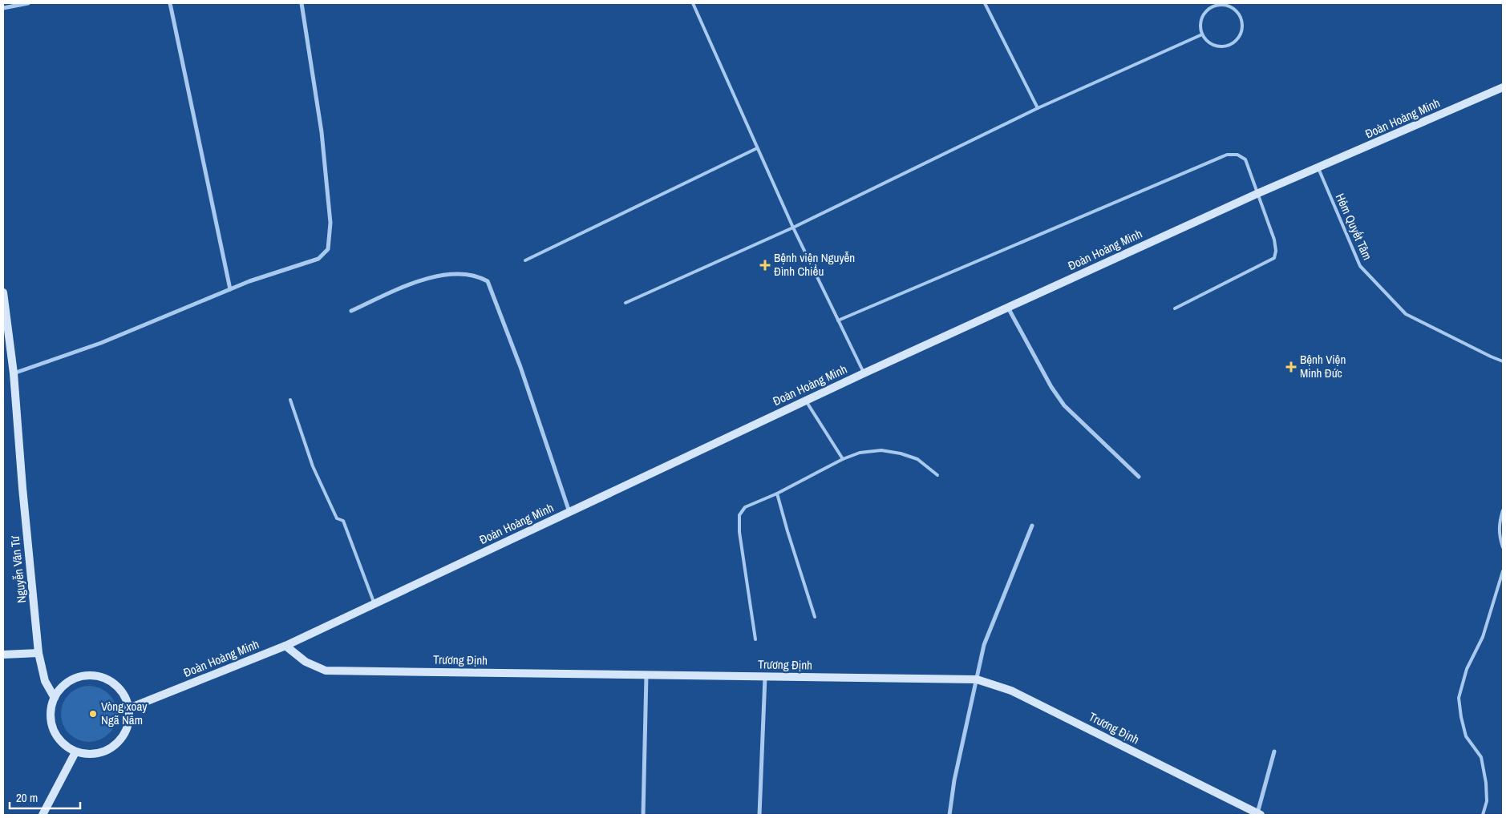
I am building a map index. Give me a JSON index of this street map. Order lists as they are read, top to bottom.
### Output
{
  "streets": {
    "main road": ["Đoàn Hoàng Minh", "Nguyễn Văn Tư", "Trương Định"],
    "lane": ["Hẻm Quyết Tâm"]
  },
  "crossings": [
    ["Đoàn Hoàng Minh", "Hẻm Quyết Tâm"],
    ["Đoàn Hoàng Minh", "Nguyễn Văn Tư"],
    ["Đoàn Hoàng Minh", "Trương Định"]
  ],
  "places": {
    "health": ["Bệnh viện Nguyễn Đình Chiểu", "Bệnh Viện Minh Đức"],
    "other": ["Vòng xoay Ngã Năm"]
  },
  "scale_bar": "20 m"
}
